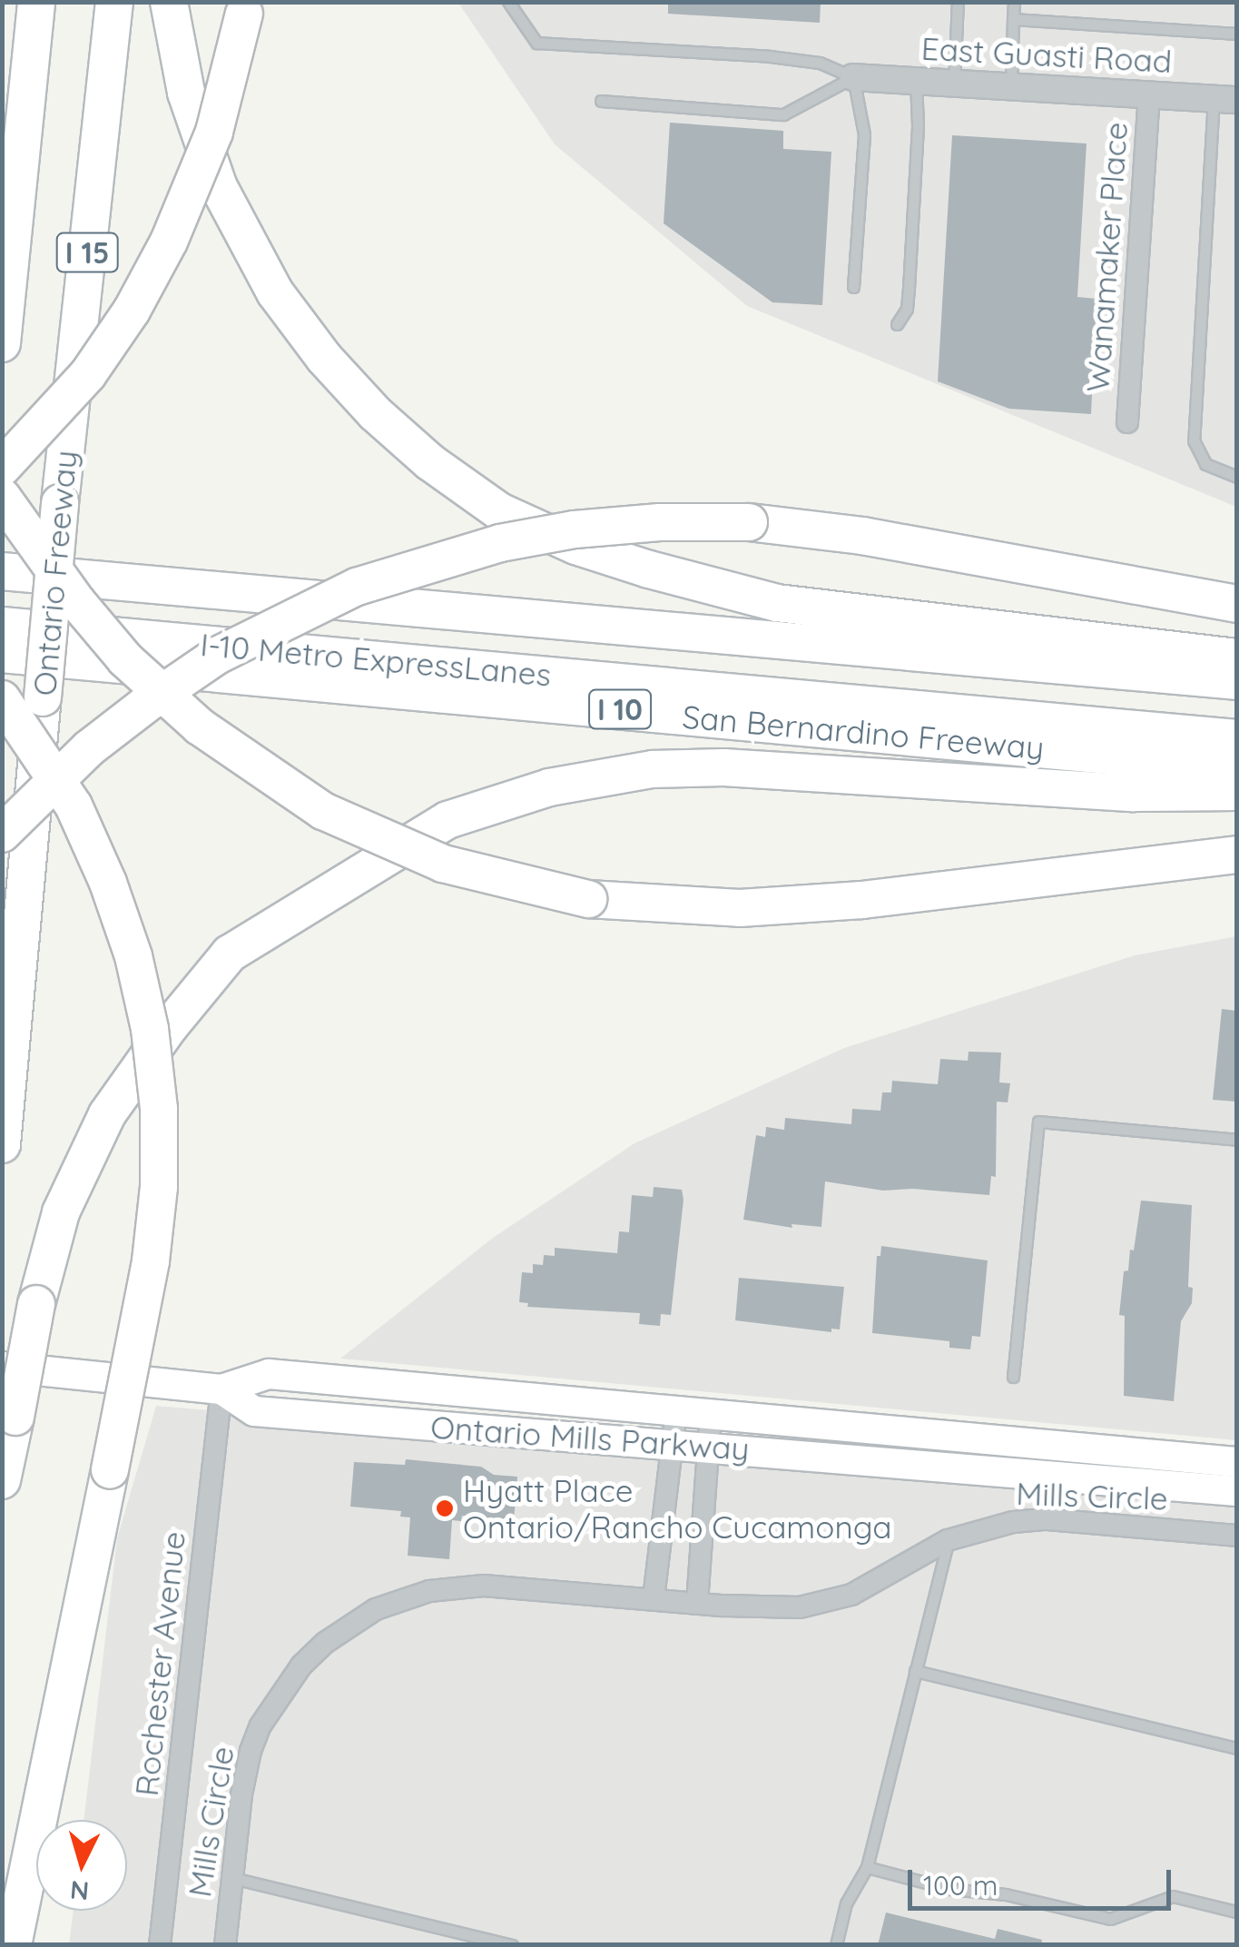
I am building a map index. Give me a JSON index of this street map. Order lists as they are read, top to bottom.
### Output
{
  "streets": {
    "highway": [
      "I 15",
      "Ontario Freeway",
      "I-10 Metro ExpressLanes",
      "I 10",
      "San Bernardino Freeway"
    ],
    "main road": ["Ontario Mills Parkway"],
    "street": [
      "East Guasti Road",
      "Wanamaker Place",
      "Mills Circle",
      "Rochester Avenue"
    ]
  },
  "crossings": [
    ["East Guasti Road", "Wanamaker Place"],
    ["Ontario Mills Parkway", "Rochester Avenue"]
  ],
  "places": ["Hyatt Place Ontario/Rancho Cucamonga"],
  "scale_bar": "100 m",
  "north": "bottom"
}
